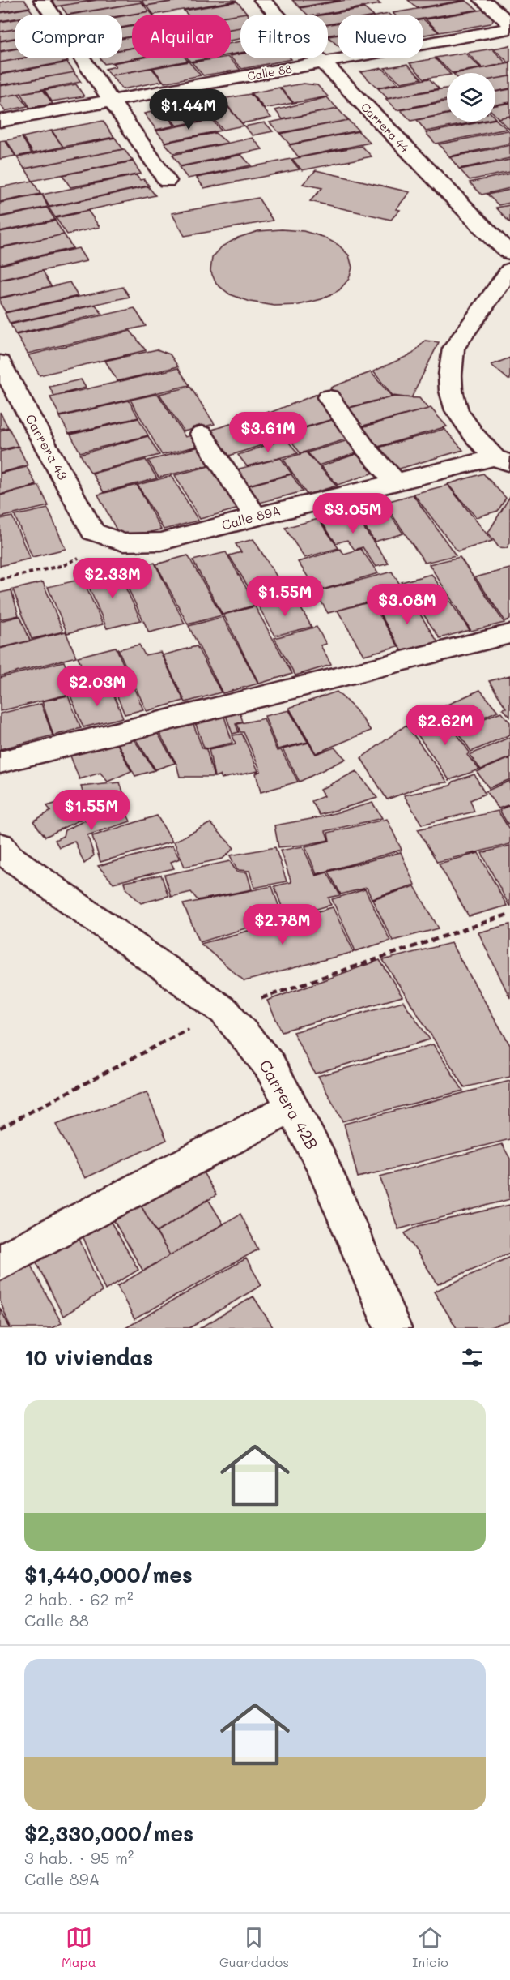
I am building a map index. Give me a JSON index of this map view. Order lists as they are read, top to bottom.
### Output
{
  "streets": {
    "street": [
      "Calle 88",
      "Carrera 44",
      "Carrera 43",
      "Calle 89A",
      "Carrera 42B"
    ]
  },
  "crossings": [
    ["Calle 88", "Carrera 44"],
    ["Carrera 43", "Calle 89A"]
  ],
  "page": {
    "chip": [
      "Comprar",
      "Alquilar",
      "Filtros",
      "Nuevo"
    ],
    "price": [
      "$1.44M",
      "$3.61M",
      "$3.05M",
      "$2.33M",
      "$1.55M",
      "$3.08M",
      "$2.03M",
      "$2.62M",
      "$1.55M",
      "$2.78M"
    ],
    "heading": "10 viviendas",
    "list": [
      {
        "name": "$1,440,000/mes",
        "note": "2 hab. · 62 m² · Calle 88"
      },
      {
        "name": "$2,330,000/mes",
        "note": "3 hab. · 95 m² · Calle 89A"
      }
    ],
    "tabs": ["Mapa", "Guardados", "Inicio"]
  }
}
